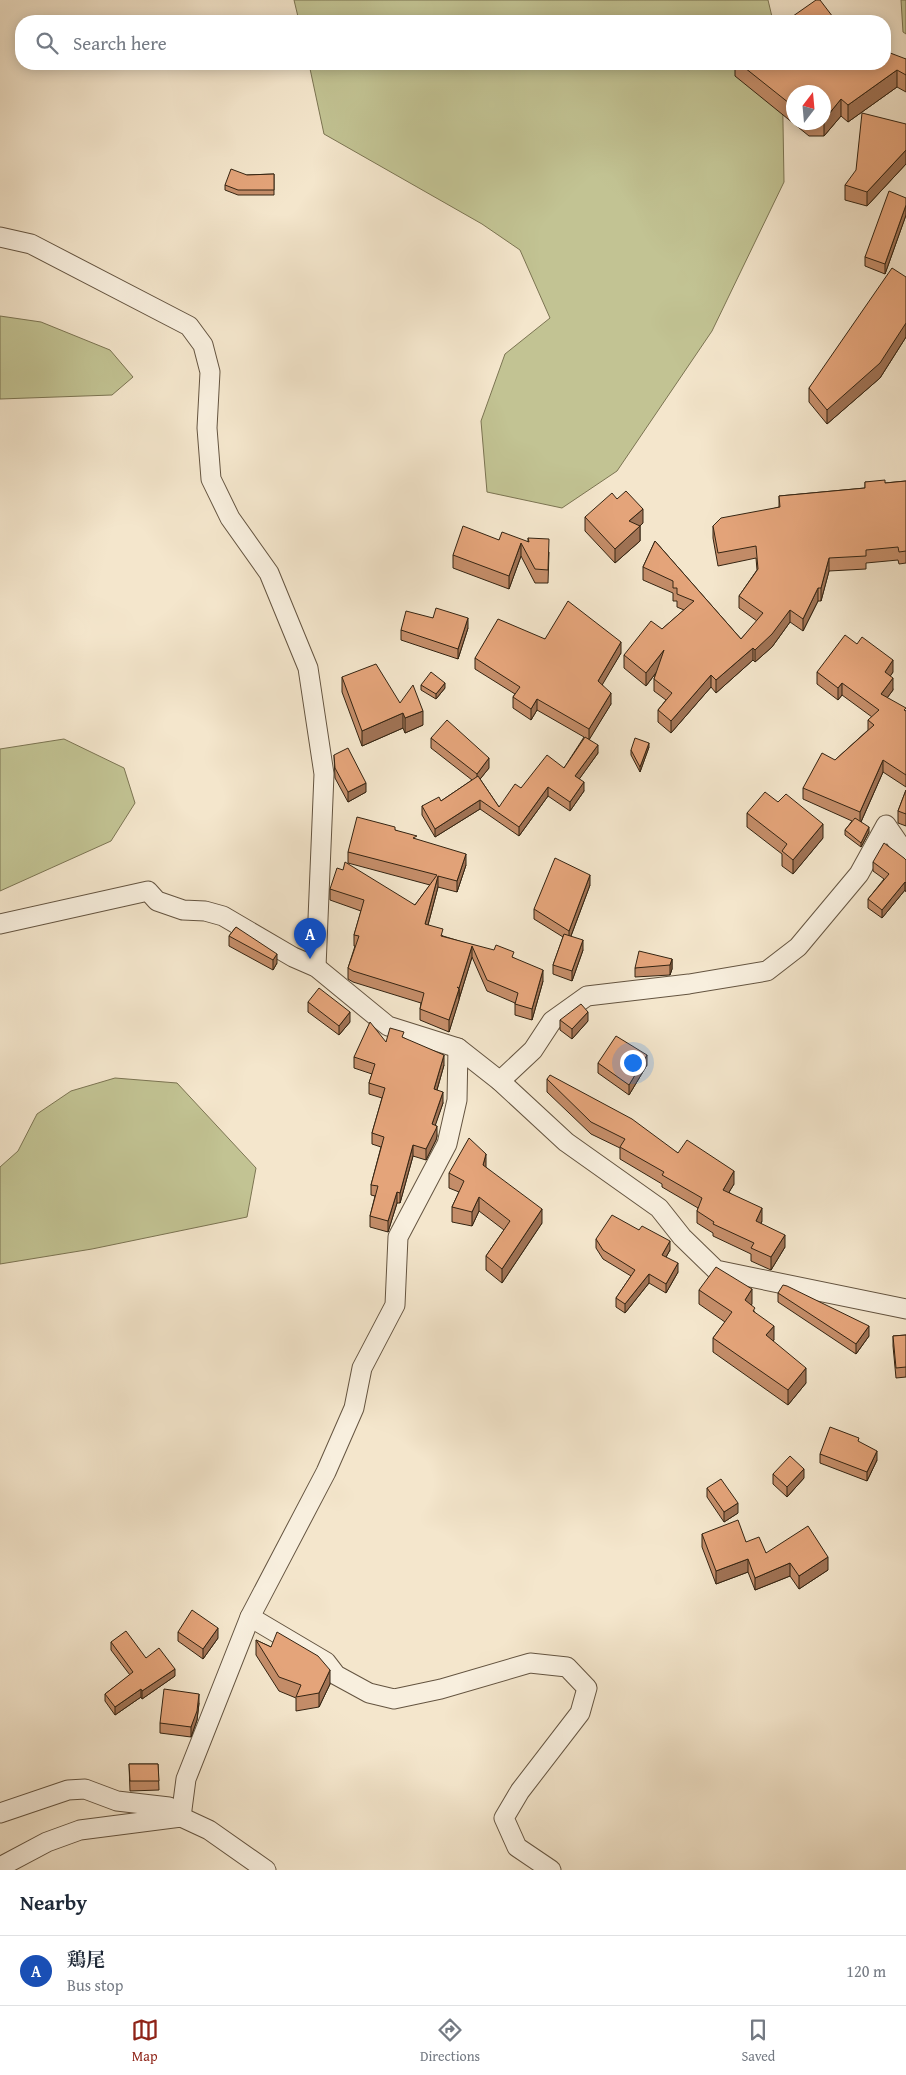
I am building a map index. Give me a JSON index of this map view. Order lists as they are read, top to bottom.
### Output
{
  "north": "top",
  "page": {
    "search": "Search here",
    "pins": "A",
    "heading": "Nearby",
    "list": [
      {
        "mark": "A",
        "name": "鶏尾",
        "note": "Bus stop",
        "value": "120 m"
      }
    ],
    "nav": ["Map", "Directions", "Saved"]
  }
}
